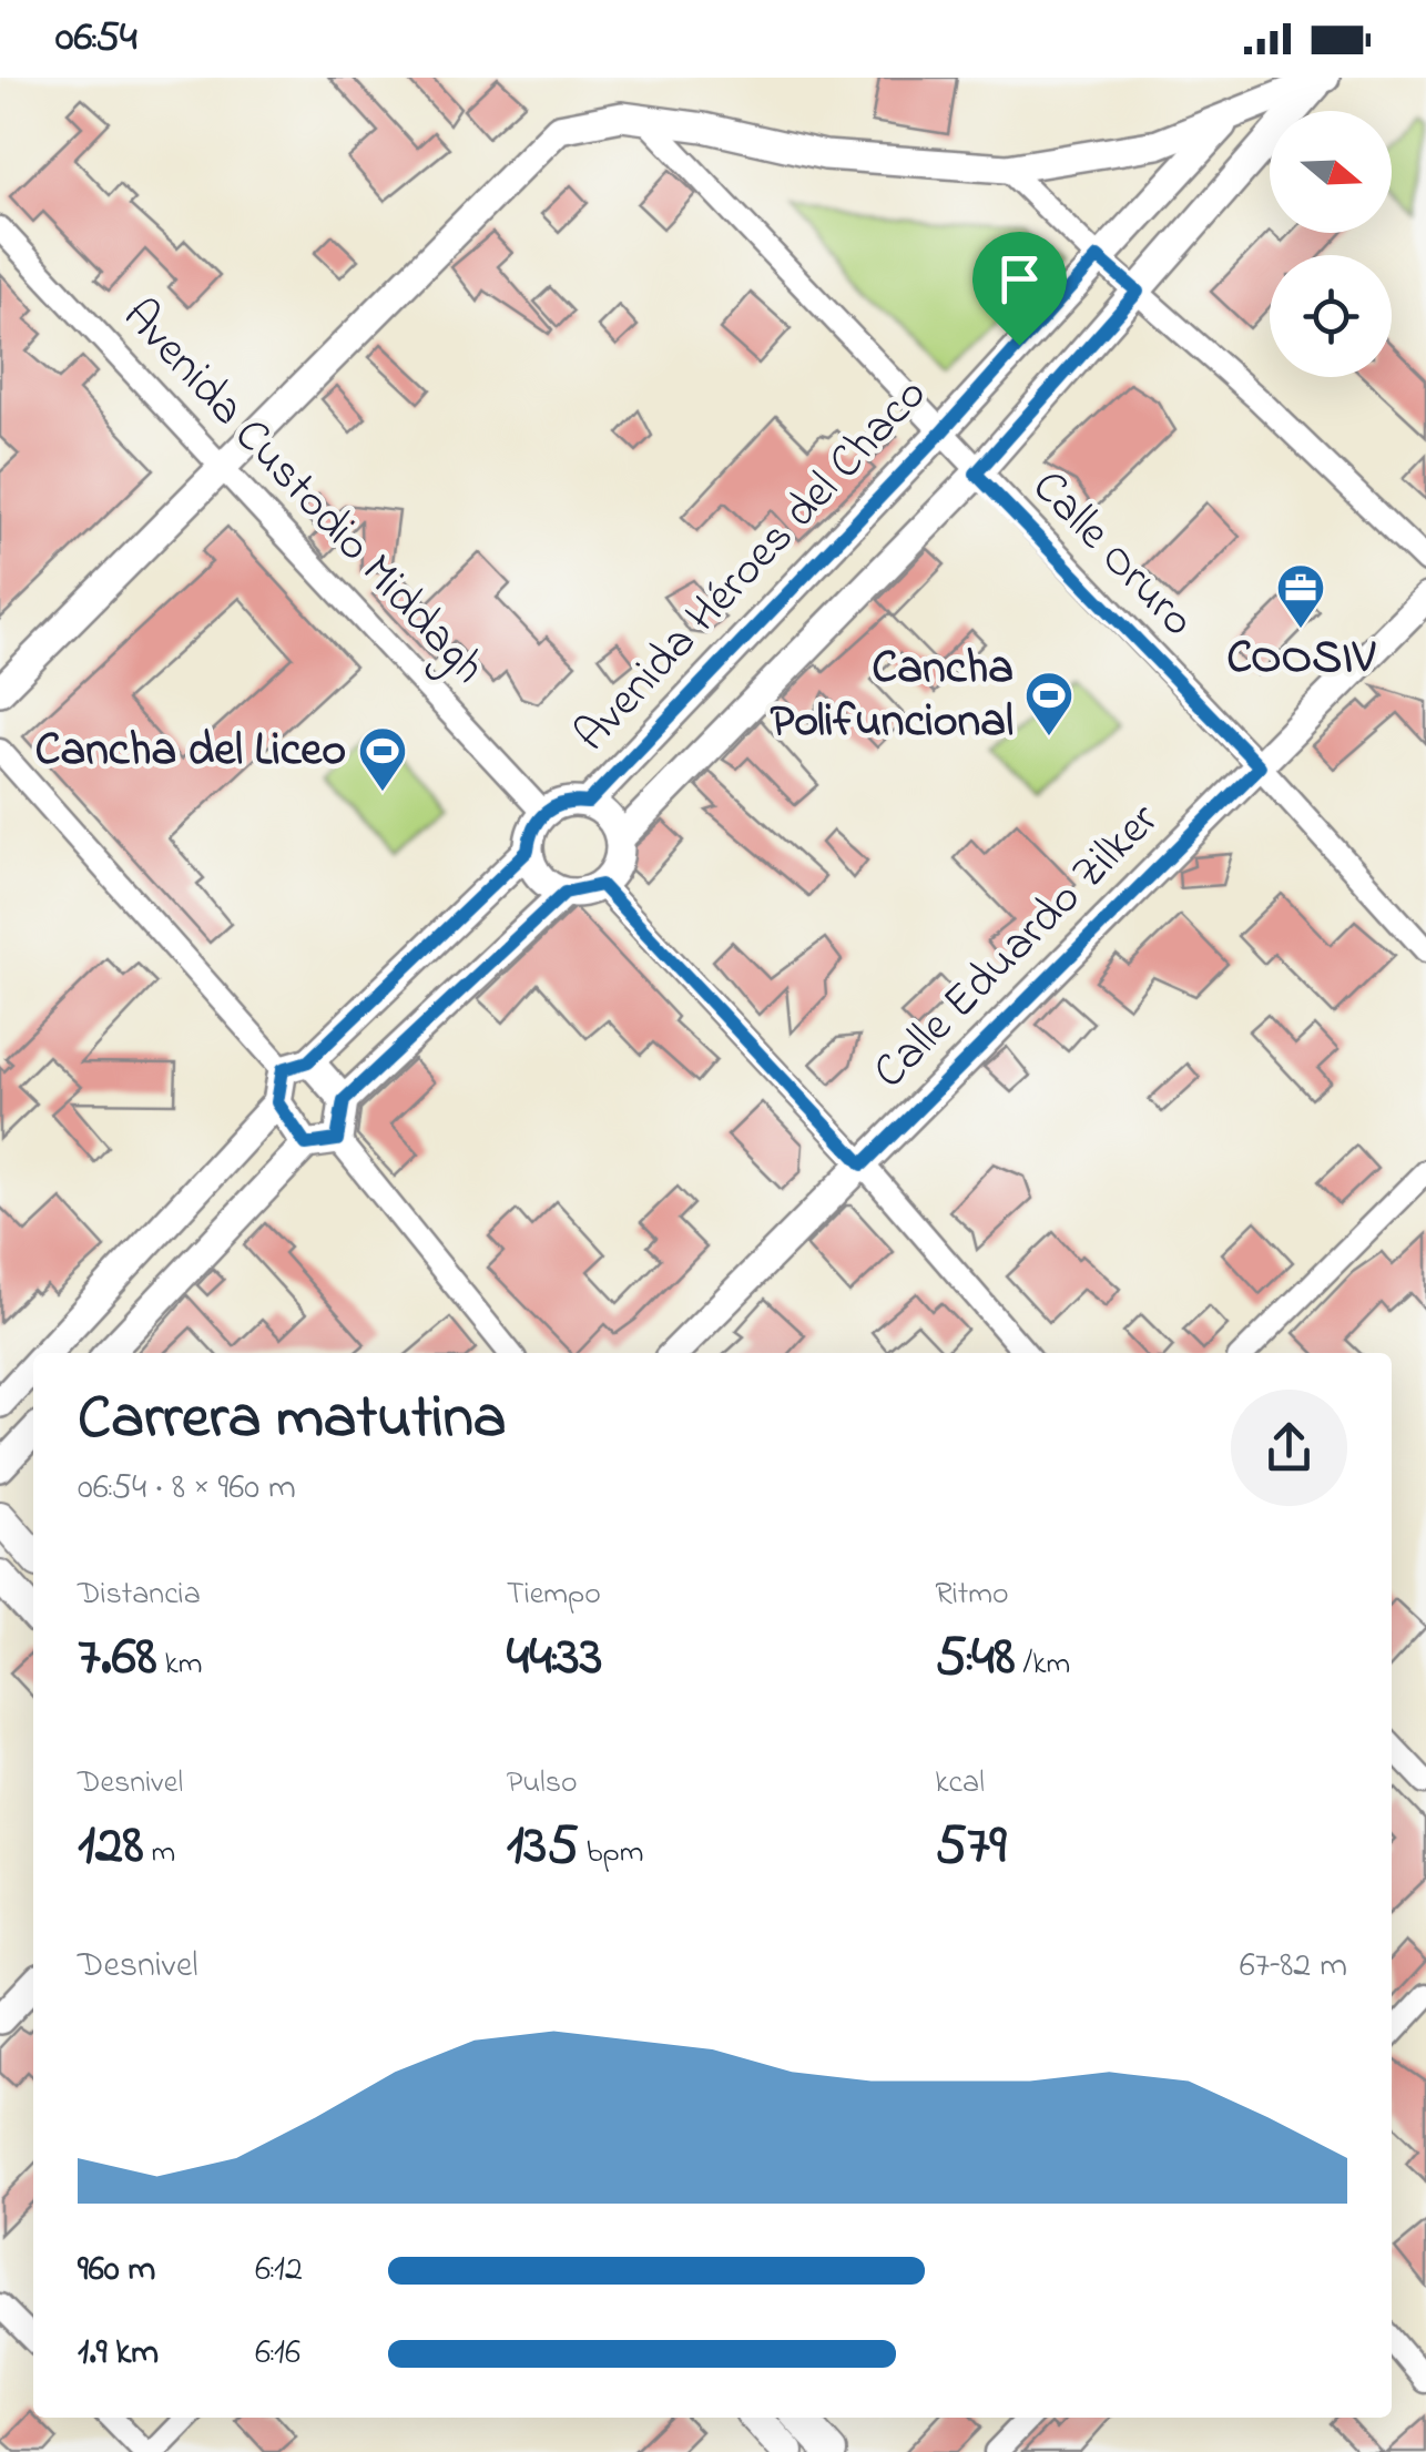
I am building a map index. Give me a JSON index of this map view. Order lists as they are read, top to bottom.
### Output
{
  "streets": {
    "street": [
      "Avenida Custodio Middagh",
      "Calle Oruro",
      "Avenida Héroes del Chaco",
      "Calle Eduardo Zilker"
    ]
  },
  "crossings": [
    ["Avenida Custodio Middagh", "Avenida Héroes del Chaco"],
    ["Calle Oruro", "Avenida Héroes del Chaco"],
    ["Calle Oruro", "Calle Eduardo Zilker"]
  ],
  "places": {
    "office": ["COOSIV"],
    "sports": ["Cancha Polifuncional", "Cancha del Liceo"]
  },
  "north": "right",
  "page": {
    "status": "06:54",
    "heading": ["Carrera matutina", "06:54 · 8 × 960 m"],
    "stats": [
      ["Distancia", "7.68 km"],
      ["Tiempo", "44:33"],
      ["Ritmo", "5:48 /km"],
      ["Desnivel", "128 m"],
      ["Pulso", "135 bpm"],
      ["kcal", "579"]
    ],
    "chart": ["Desnivel", "67–82 m"],
    "list": [
      {
        "name": "960 m",
        "note": "6:12"
      },
      {
        "name": "1.9 km",
        "note": "6:16"
      }
    ]
  }
}
